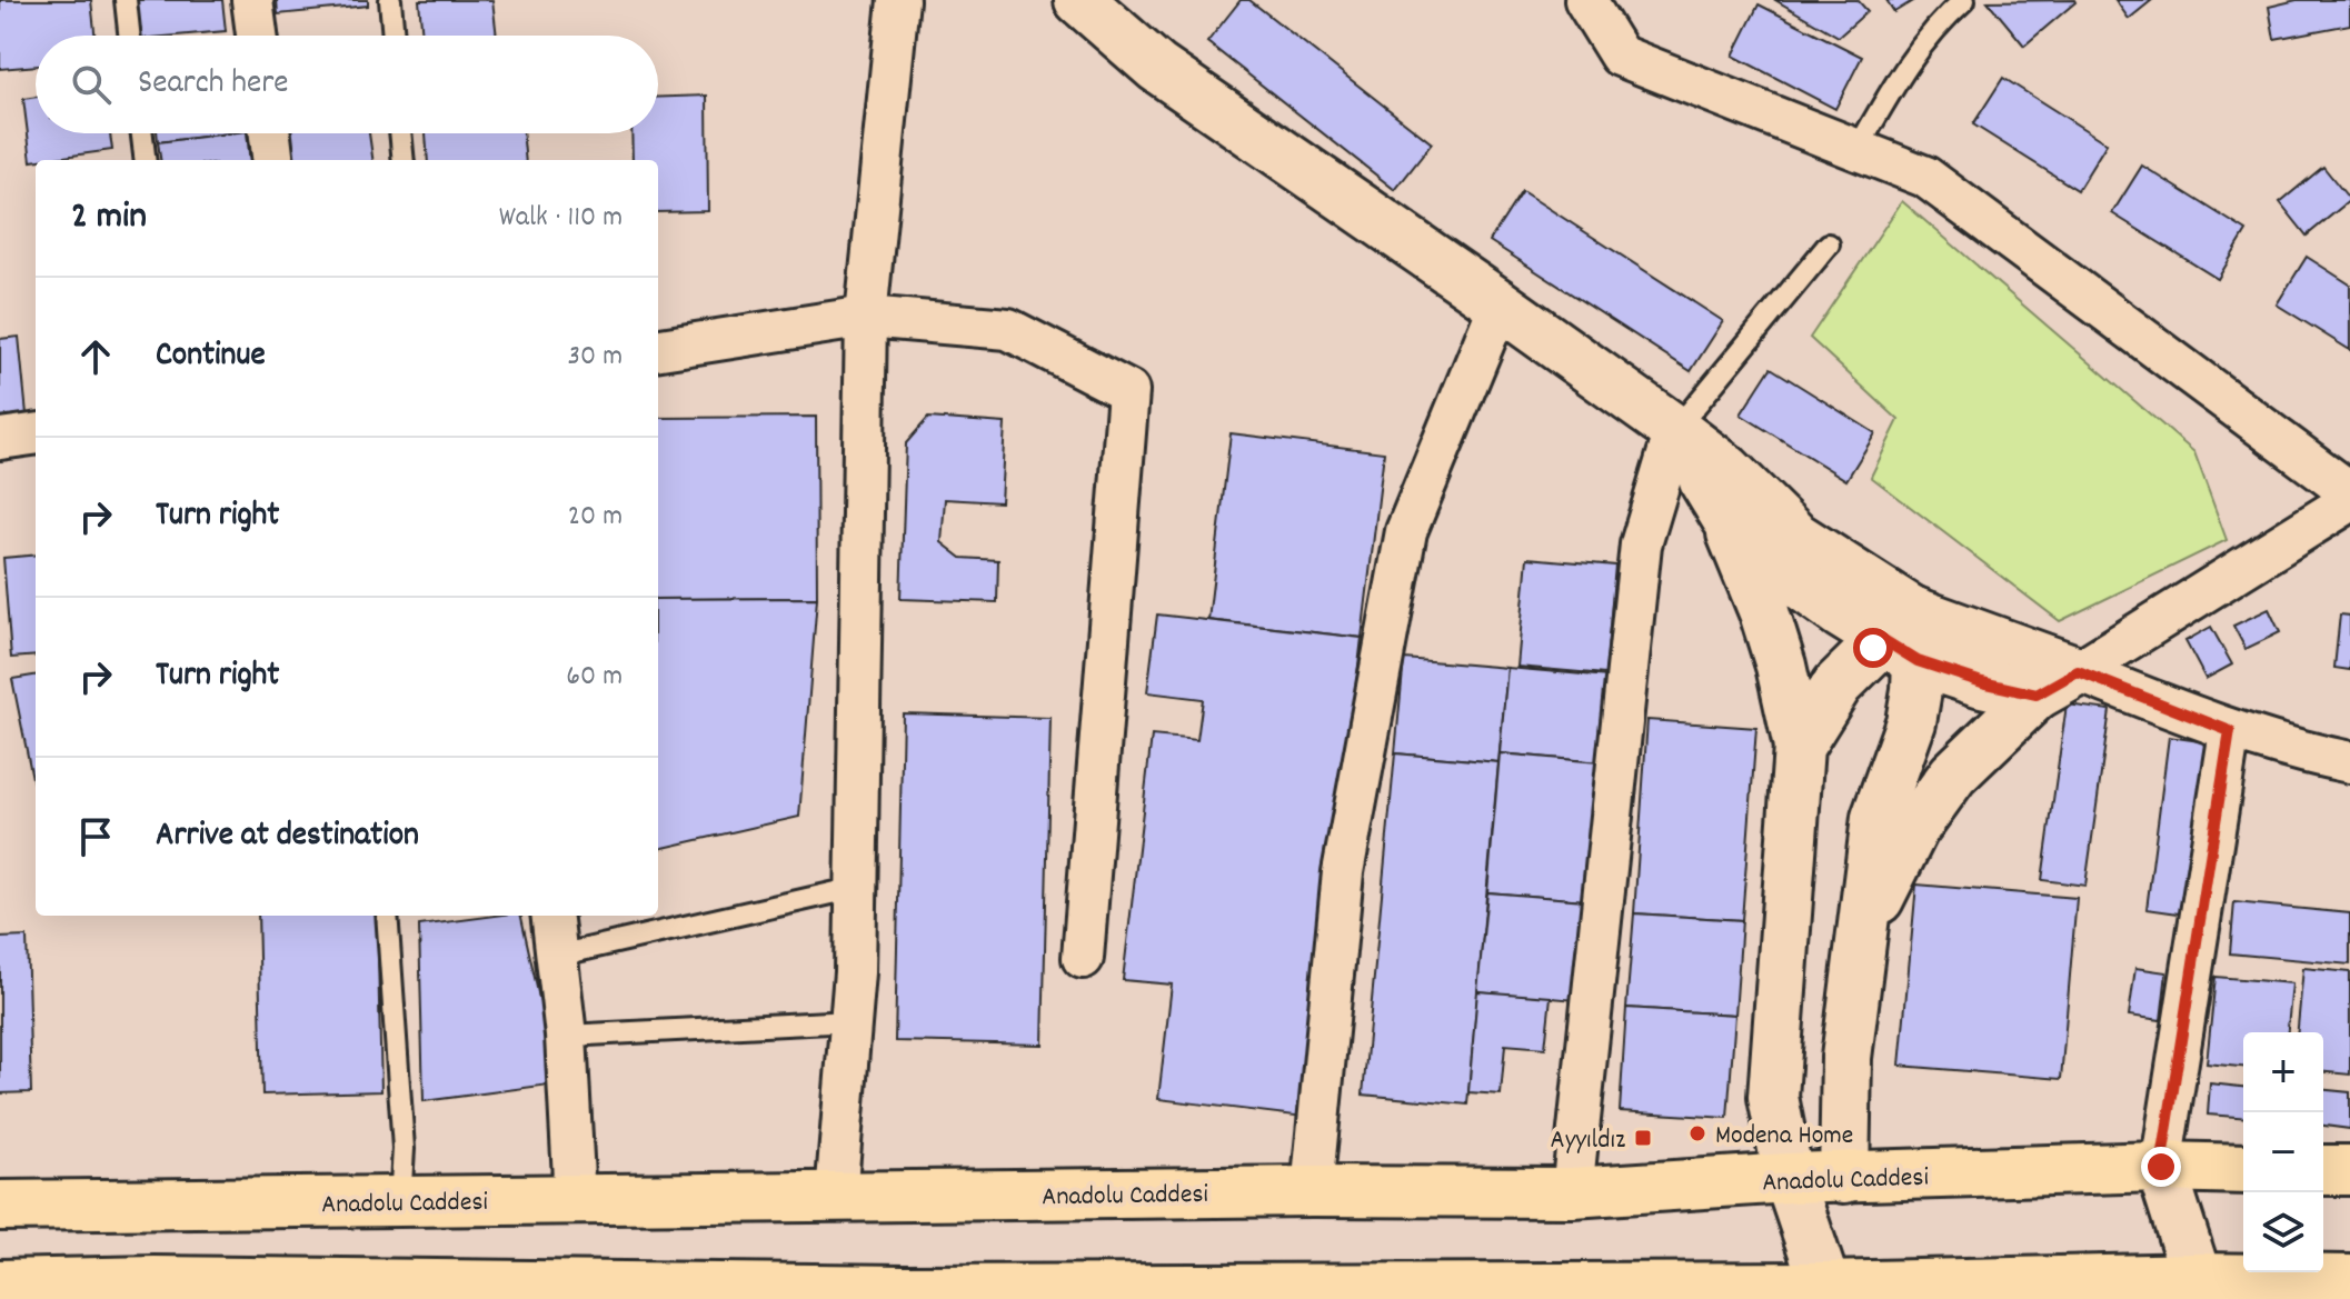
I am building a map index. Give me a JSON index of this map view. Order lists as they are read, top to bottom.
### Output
{
  "streets": {
    "highway": ["Anadolu Caddesi"]
  },
  "places": {
    "other": ["Modena Home"],
    "transit": ["Ayyıldız"]
  },
  "page": {
    "search": "Search here",
    "heading": ["2 min", "Walk · 110 m"],
    "list": [
      ["Continue", "30 m"],
      ["Turn right", "20 m"],
      ["Turn right", "60 m"],
      "Arrive at destination"
    ],
    "map_buttons": ["+", "−"]
  }
}
